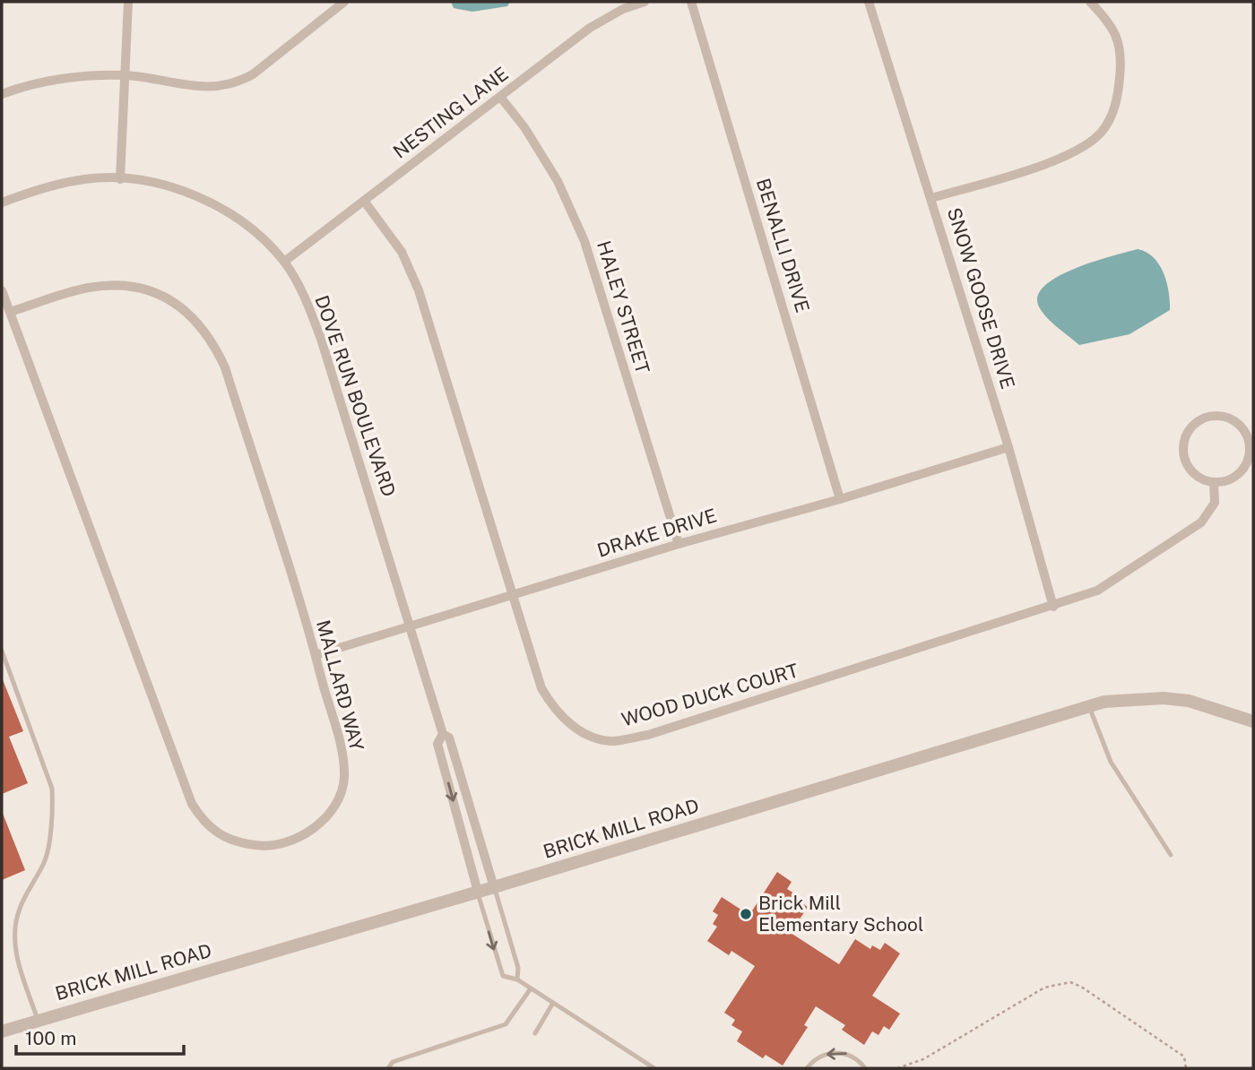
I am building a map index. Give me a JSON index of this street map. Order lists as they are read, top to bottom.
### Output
{
  "streets": {
    "street": [
      "NESTING LANE",
      "BENALLI DRIVE",
      "SNOW GOOSE DRIVE",
      "HALEY STREET",
      "DOVE RUN BOULEVARD",
      "DRAKE DRIVE",
      "MALLARD WAY",
      "WOOD DUCK COURT",
      "BRICK MILL ROAD"
    ]
  },
  "crossings": [
    ["NESTING LANE", "HALEY STREET"],
    ["NESTING LANE", "DOVE RUN BOULEVARD"],
    ["NESTING LANE", "WOOD DUCK COURT"],
    ["BENALLI DRIVE", "DRAKE DRIVE"],
    ["SNOW GOOSE DRIVE", "DRAKE DRIVE"],
    ["SNOW GOOSE DRIVE", "WOOD DUCK COURT"],
    ["HALEY STREET", "DRAKE DRIVE"],
    ["DOVE RUN BOULEVARD", "DRAKE DRIVE"],
    ["DOVE RUN BOULEVARD", "BRICK MILL ROAD"],
    ["DRAKE DRIVE", "MALLARD WAY"],
    ["DRAKE DRIVE", "WOOD DUCK COURT"]
  ],
  "places": ["Brick Mill Elementary School"],
  "scale_bar": "100 m"
}
